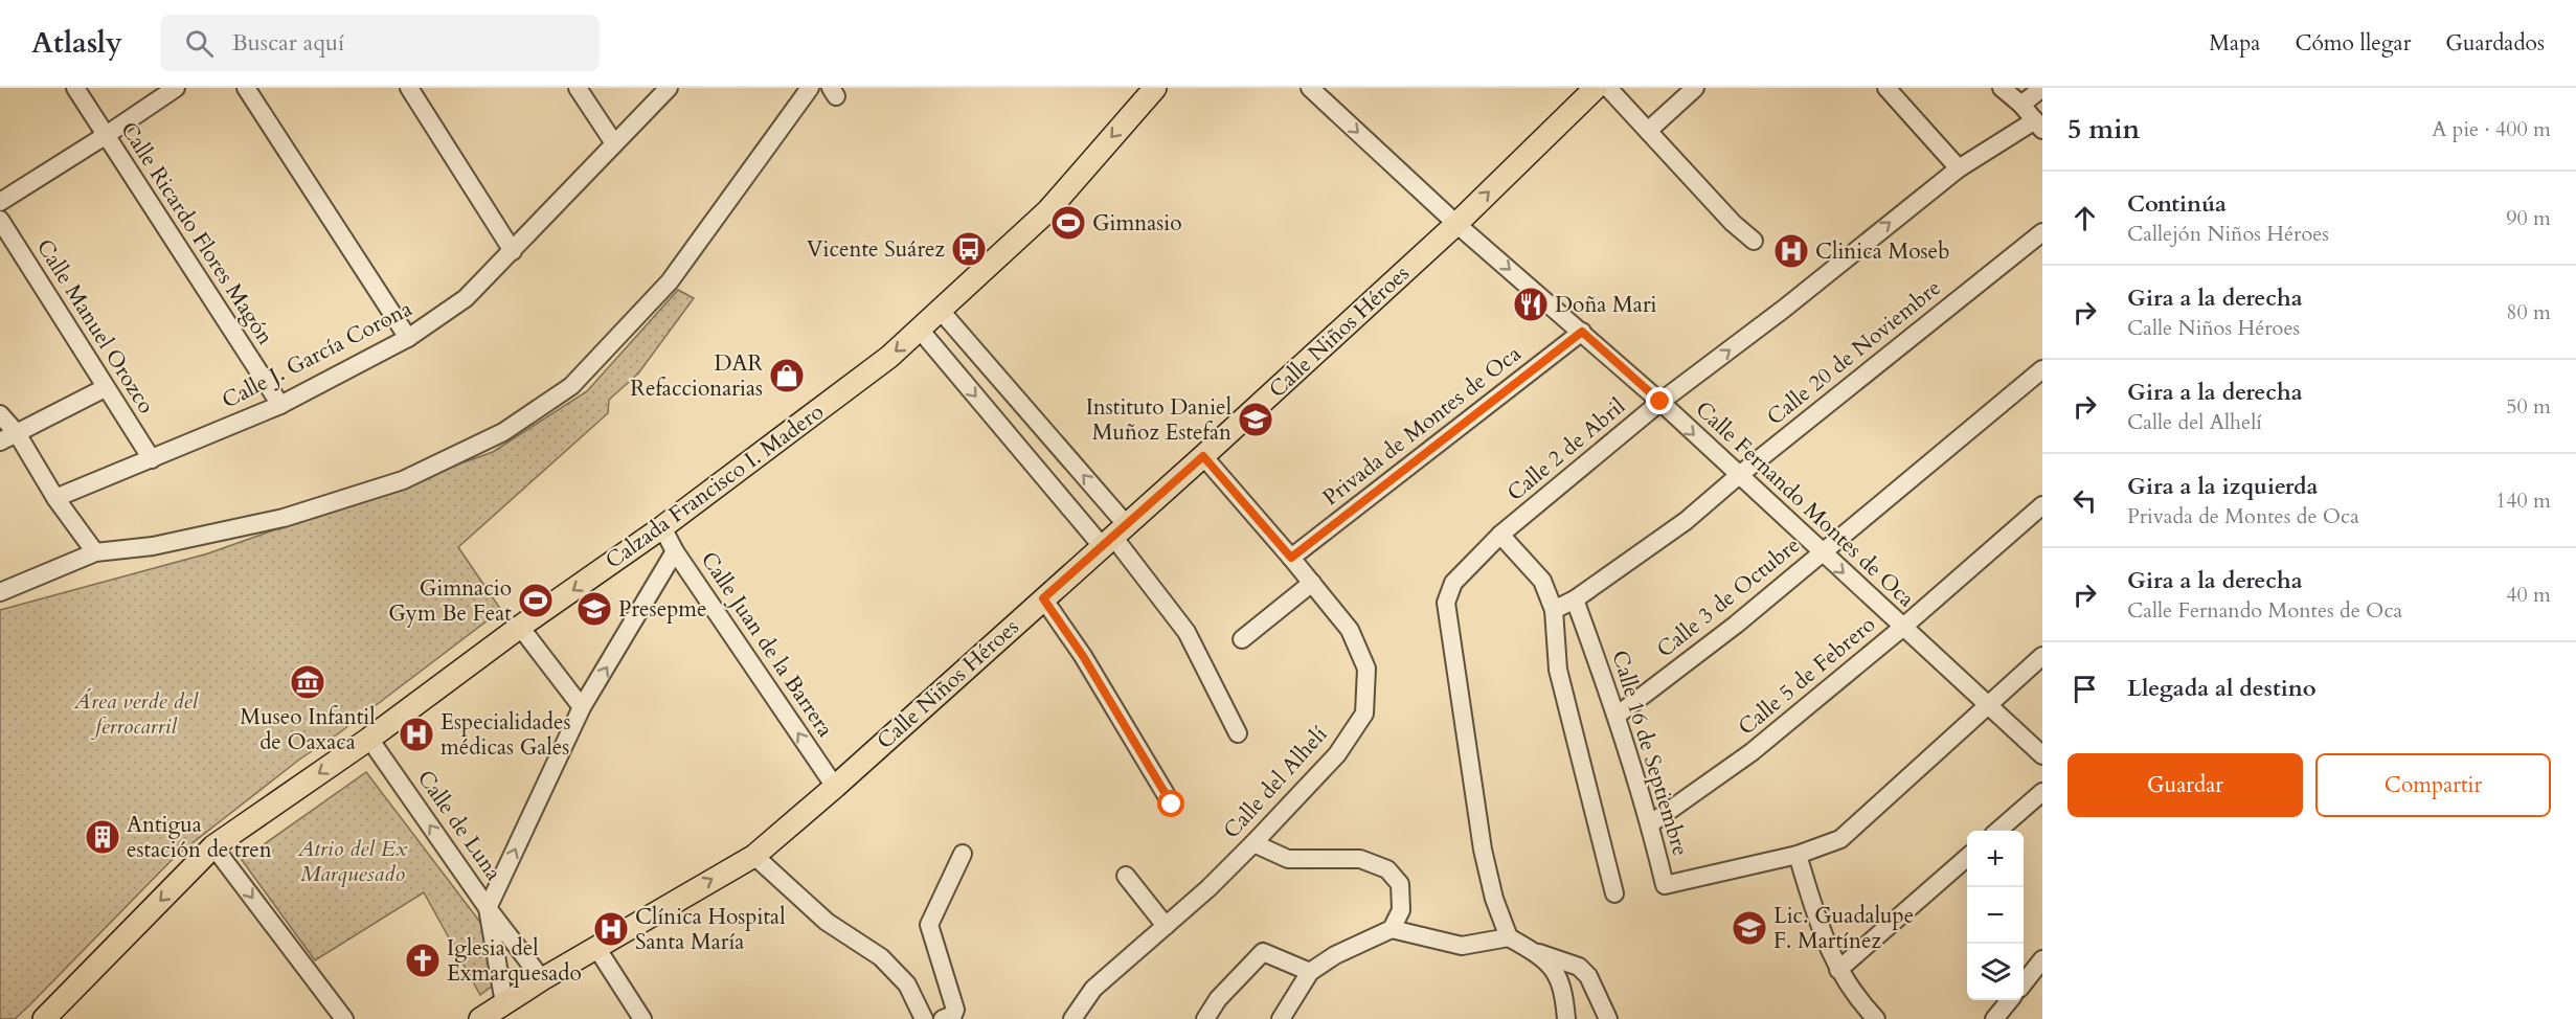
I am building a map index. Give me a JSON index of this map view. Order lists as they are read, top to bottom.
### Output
{
  "streets": {
    "main road": ["Calle Niños Héroes", "Calzada Francisco I. Madero"],
    "street": [
      "Calle Ricardo Flores Magón",
      "Calle Manuel Orozco",
      "Calle 20 de Noviembre",
      "Calle J. García Corona",
      "Privada de Montes de Oca",
      "Calle 2 de Abril",
      "Calle Fernando Montes de Oca",
      "Calle 3 de Octubre",
      "Calle Juan de la Barrera",
      "Calle 5 de Febrero",
      "Calle 16 de Septiembre",
      "Calle del Alhelí",
      "Calle de Luna"
    ]
  },
  "crossings": [
    ["Calle Ricardo Flores Magón", "Calle J. García Corona"],
    ["Calle Manuel Orozco", "Calle J. García Corona"],
    ["Calle Niños Héroes", "Calle Fernando Montes de Oca"],
    ["Calle Niños Héroes", "Calle Juan de la Barrera"],
    ["Calle Niños Héroes", "Calle del Alhelí"],
    ["Calle Niños Héroes", "Calle de Luna"],
    ["Calle 20 de Noviembre", "Calle Fernando Montes de Oca"],
    ["Calle 20 de Noviembre", "Calle 16 de Septiembre"],
    ["Privada de Montes de Oca", "Calle Fernando Montes de Oca"],
    ["Privada de Montes de Oca", "Calle del Alhelí"],
    ["Calle 2 de Abril", "Calle Fernando Montes de Oca"],
    ["Calzada Francisco I. Madero", "Calle Juan de la Barrera"],
    ["Calzada Francisco I. Madero", "Calle de Luna"],
    ["Calle Fernando Montes de Oca", "Calle 3 de Octubre"],
    ["Calle Fernando Montes de Oca", "Calle 5 de Febrero"],
    ["Calle Fernando Montes de Oca", "Calle 16 de Septiembre"],
    ["Calle 3 de Octubre", "Calle 16 de Septiembre"],
    ["Calle 5 de Febrero", "Calle 16 de Septiembre"]
  ],
  "one_way": [
    "Calzada Francisco I. Madero",
    "Calle Fernando Montes de Oca",
    "Calle Juan de la Barrera",
    "Calle de Luna"
  ],
  "parks": ["Área verde del ferrocarril", "Atrio del Ex Marquesado"],
  "places": {
    "sports": ["Gimnasio", "Gimnacio Gym Be Feat"],
    "bus stop": ["Vicente Suárez"],
    "hospital": ["Clinica Moseb", "Especialidades médicas Gales", "Clínica Hospital Santa María"],
    "restaurant": ["Doña Mari"],
    "shop": ["DAR Refaccionarias"],
    "school or university": ["Instituto Daniel Muñoz Estefan", "Presepme", "Lic. Guadalupe F. Martínez"],
    "museum": ["Museo Infantil de Oaxaca"],
    "building": ["Antigua estación de tren"],
    "church": ["Iglesia del Exmarquesado"]
  },
  "page": {
    "header": "Atlasly",
    "search": "Buscar aquí",
    "nav": ["Mapa", "Cómo llegar", "Guardados"],
    "heading": ["5 min", "A pie · 400 m"],
    "list": [
      ["Continúa", "Callejón Niños Héroes", "90 m"],
      ["Gira a la derecha", "Calle Niños Héroes", "80 m"],
      ["Gira a la derecha", "Calle del Alhelí", "50 m"],
      ["Gira a la izquierda", "Privada de Montes de Oca", "140 m"],
      ["Gira a la derecha", "Calle Fernando Montes de Oca", "40 m"],
      "Llegada al destino"
    ],
    "buttons": ["Guardar", "Compartir"],
    "map_buttons": ["+", "−"]
  }
}
